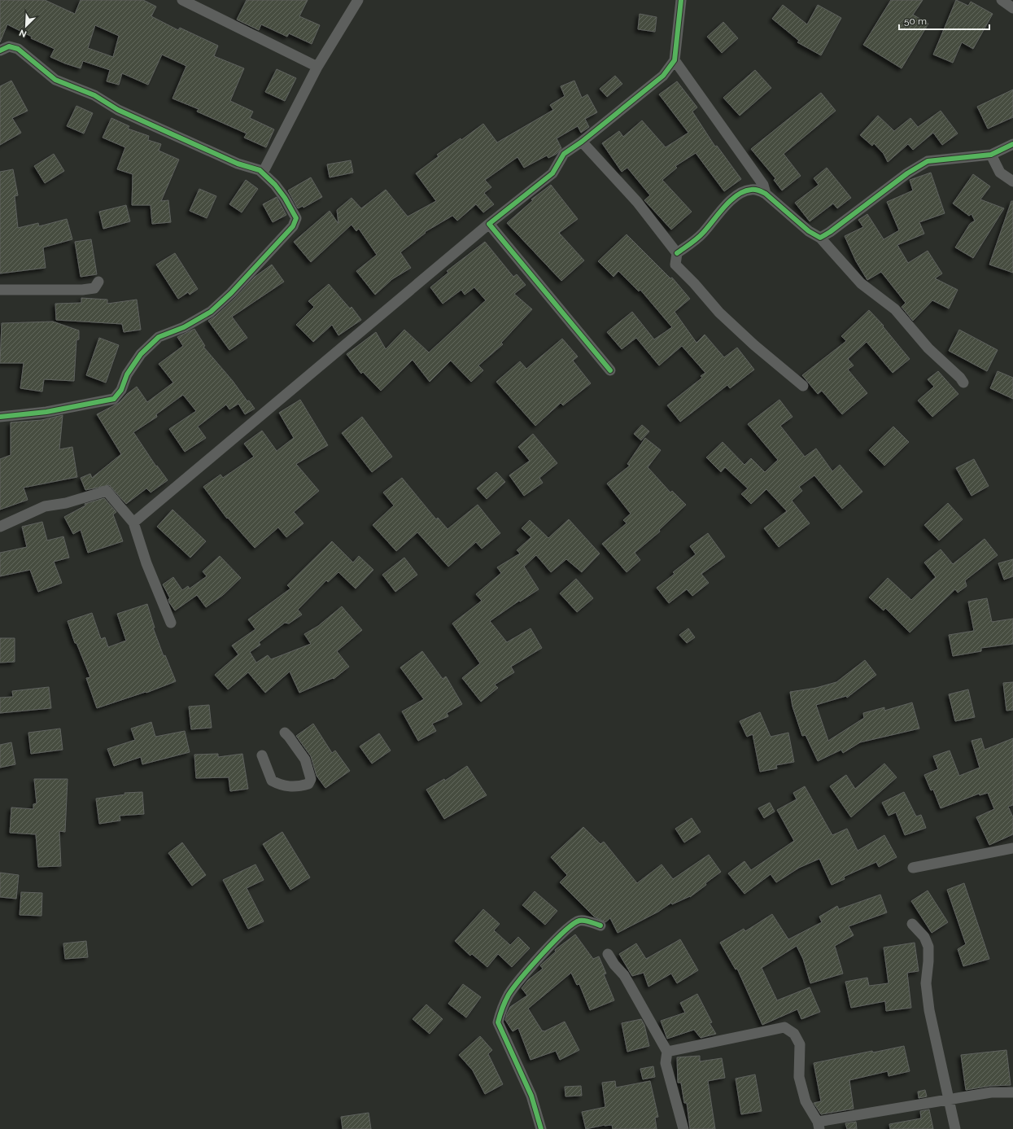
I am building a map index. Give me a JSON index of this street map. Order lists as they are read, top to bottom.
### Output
{
  "scale_bar": "50 m",
  "north": "bottom left"
}
